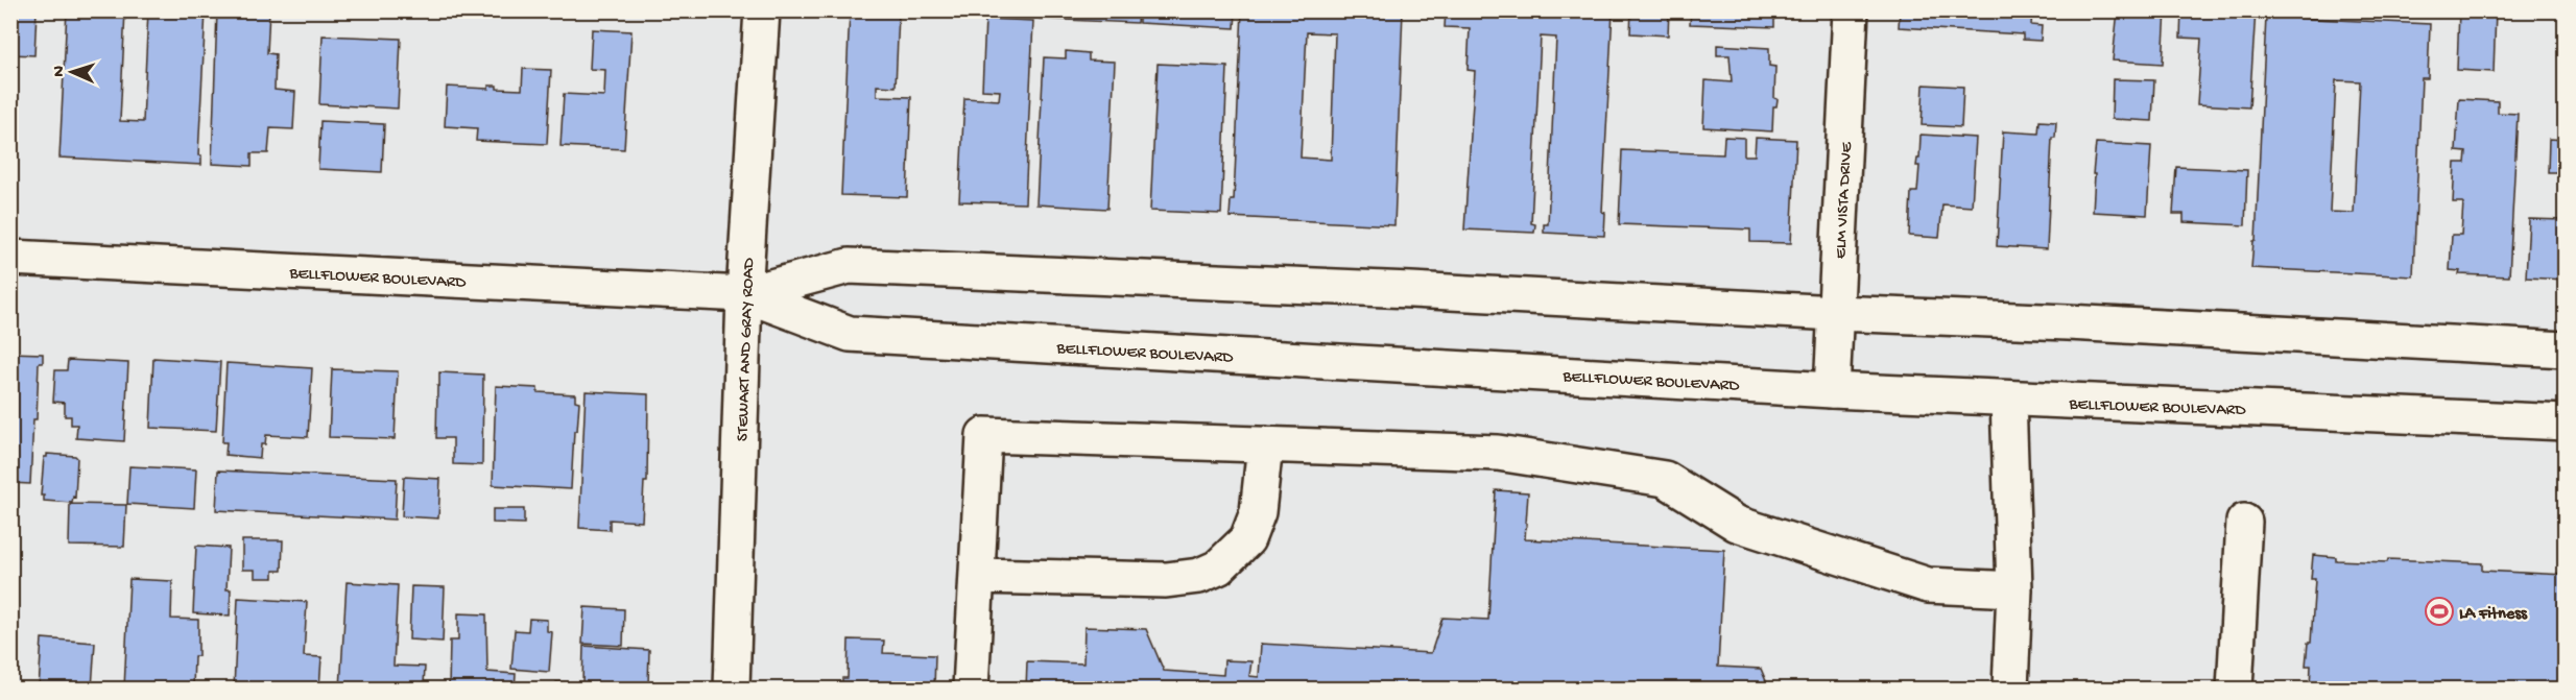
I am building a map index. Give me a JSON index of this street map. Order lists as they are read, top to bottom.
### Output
{
  "streets": {
    "main road": ["ELM VISTA DRIVE", "BELLFLOWER BOULEVARD", "STEWART AND GRAY ROAD"]
  },
  "crossings": [
    ["ELM VISTA DRIVE", "BELLFLOWER BOULEVARD"],
    ["BELLFLOWER BOULEVARD", "STEWART AND GRAY ROAD"]
  ],
  "places": {
    "sports": ["LA Fitness"]
  },
  "north": "left"
}
